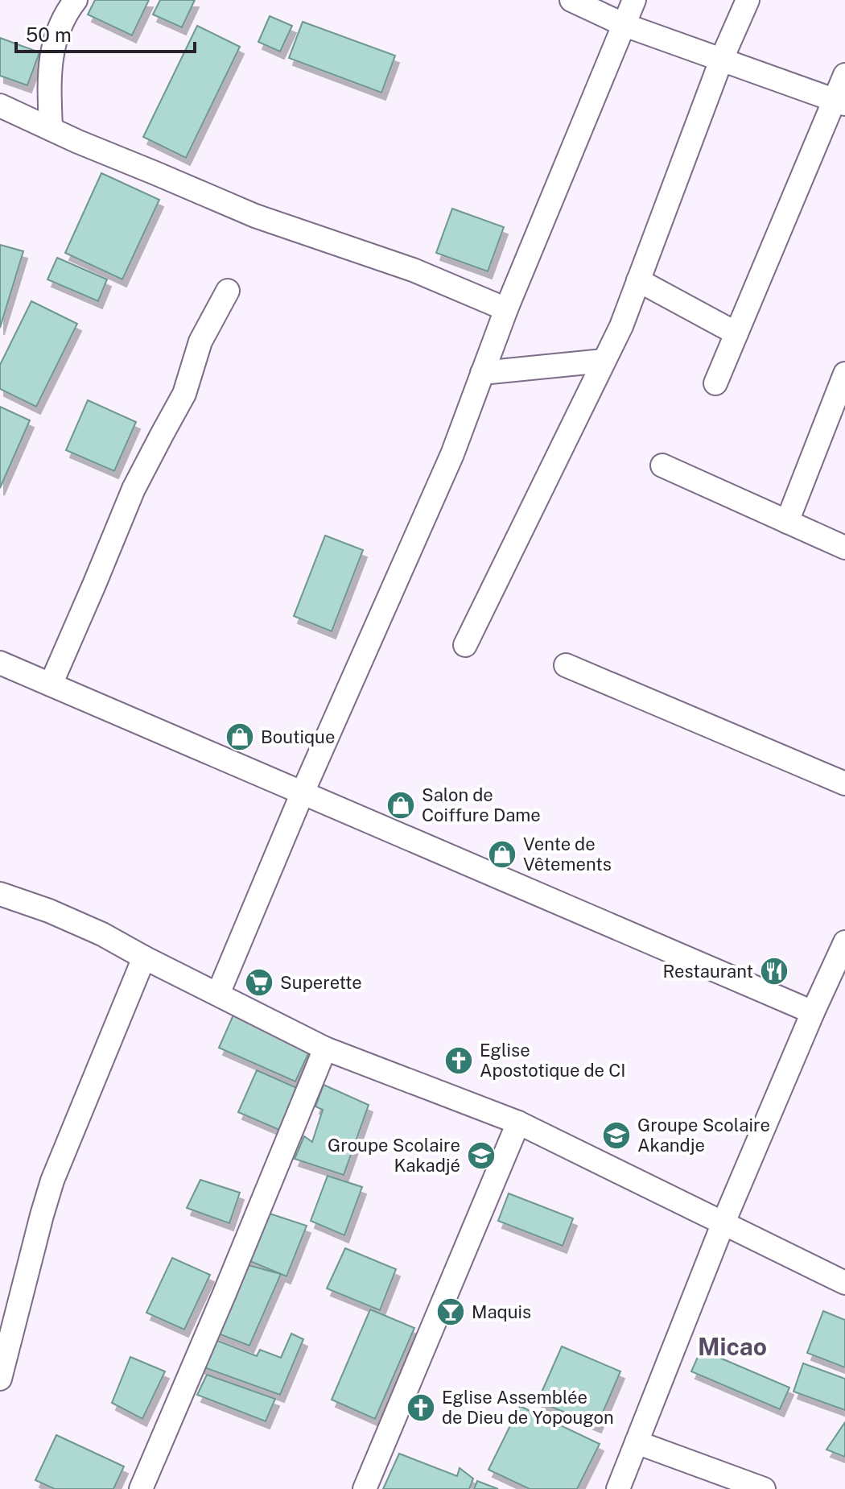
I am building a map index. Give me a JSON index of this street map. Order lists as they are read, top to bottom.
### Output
{
  "districts": ["Micao"],
  "places": {
    "shop": ["Boutique", "Salon de Coiffure Dame", "Vente de Vêtements"],
    "restaurant": ["Restaurant"],
    "supermarket": ["Superette"],
    "church": ["Eglise Apostotique de CI", "Eglise Assemblée de Dieu de Yopougon"],
    "school or university": ["Groupe Scolaire Akandje", "Groupe Scolaire Kakadjé"],
    "bar": ["Maquis"]
  },
  "scale_bar": "50 m"
}
